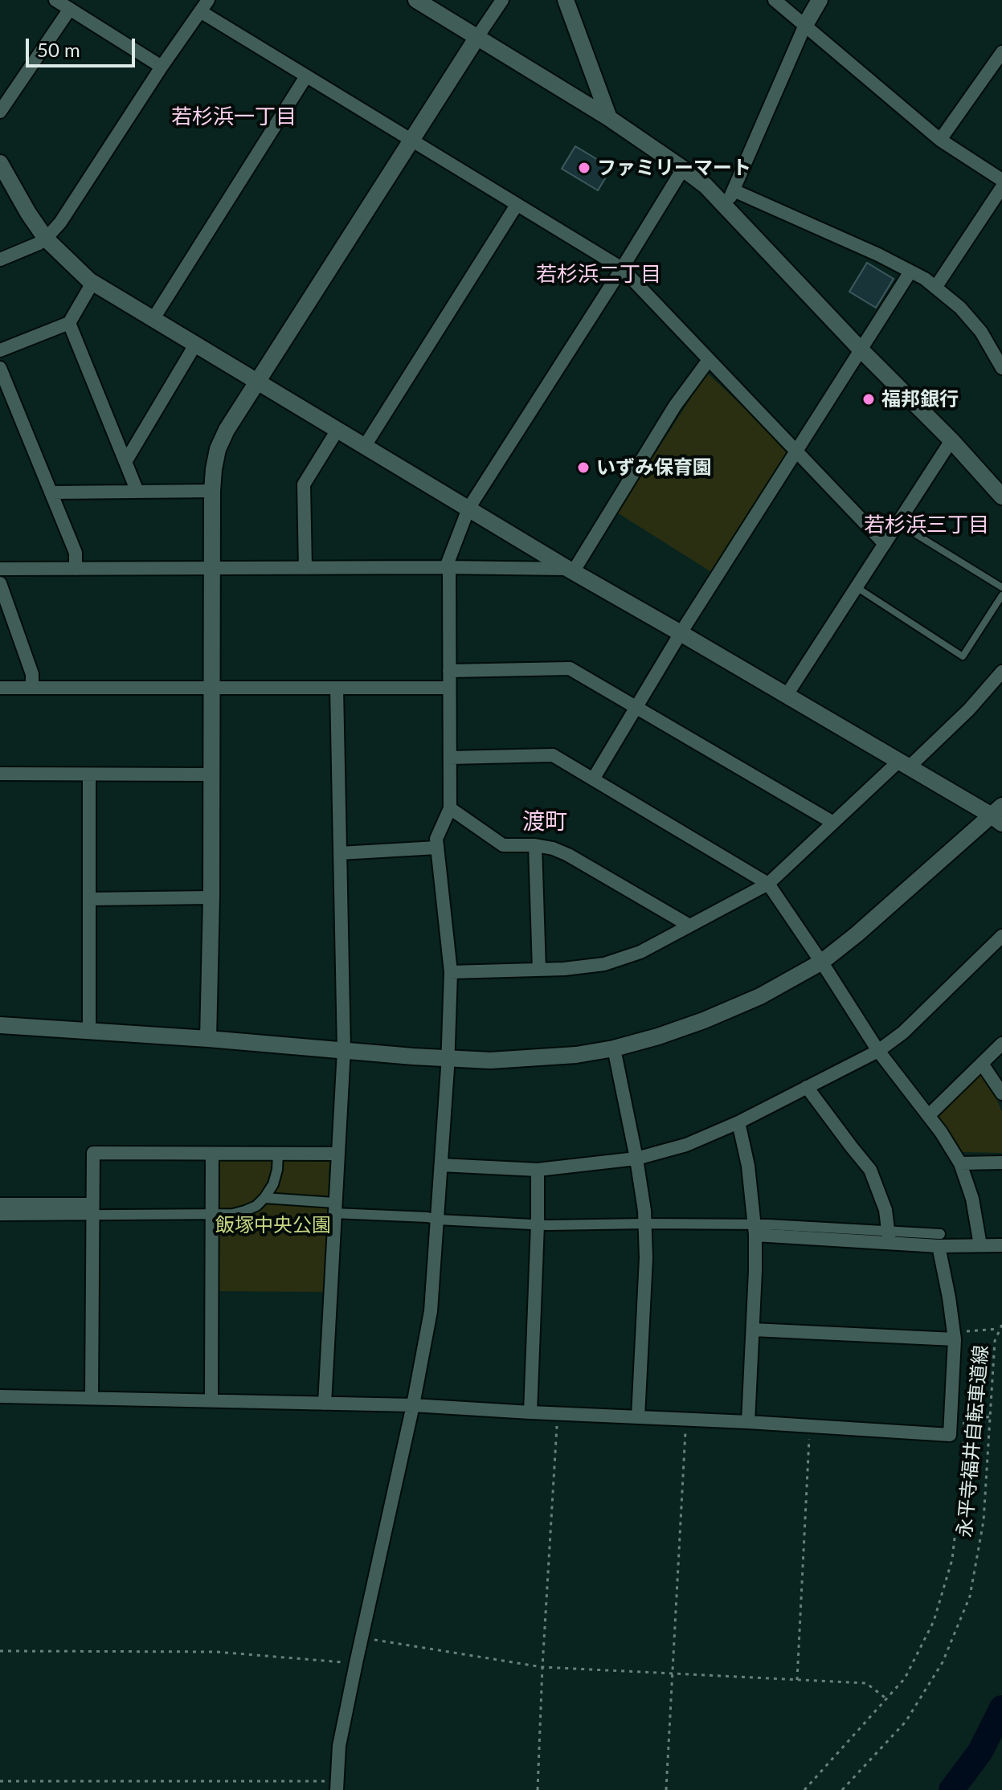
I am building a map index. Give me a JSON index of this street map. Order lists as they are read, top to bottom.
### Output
{
  "streets": {
    "path": ["永平寺福井自転車道線"]
  },
  "districts": [
    "若杉浜一丁目",
    "若杉浜二丁目",
    "若杉浜三丁目",
    "渡町"
  ],
  "parks": ["飯塚中央公園"],
  "places": ["ファミリーマート", "福邦銀行", "いずみ保育園"],
  "scale_bar": "50 m"
}
